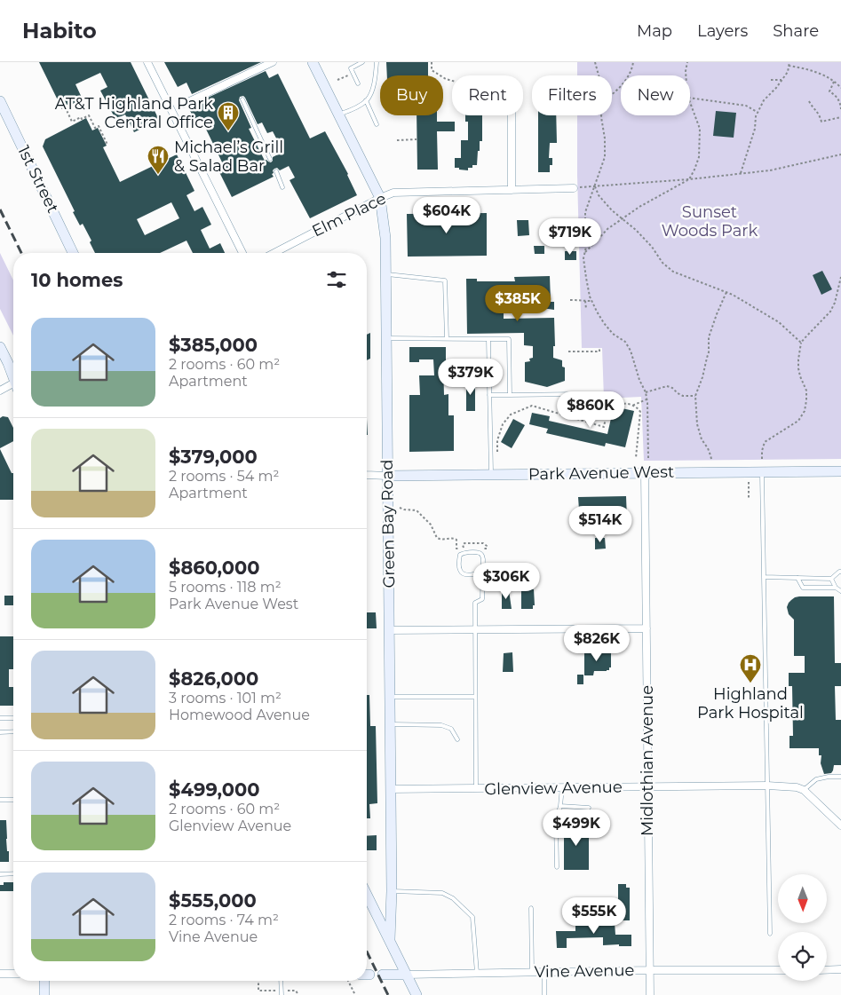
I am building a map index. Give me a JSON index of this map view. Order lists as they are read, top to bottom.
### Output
{
  "streets": {
    "main road": [
      "1st Street",
      "Park Avenue West",
      "Green Bay Road",
      "Vine Avenue"
    ],
    "street": ["Elm Place", "Midlothian Avenue", "Glenview Avenue"]
  },
  "crossings": [
    ["Elm Place", "Green Bay Road"],
    ["Park Avenue West", "Green Bay Road"],
    ["Park Avenue West", "Midlothian Avenue"],
    ["Green Bay Road", "Glenview Avenue"],
    ["Green Bay Road", "Vine Avenue"],
    ["Midlothian Avenue", "Glenview Avenue"],
    ["Midlothian Avenue", "Vine Avenue"]
  ],
  "parks": ["Sunset Woods Park"],
  "places": {
    "building": ["AT&T Highland Park Central Office"],
    "restaurant": ["Michael’s Grill & Salad Bar"],
    "hospital": ["Highland Park Hospital"]
  },
  "north": "bottom",
  "page": {
    "header": "Habito",
    "nav": ["Map", "Layers", "Share"],
    "chip": [
      "Buy",
      "Rent",
      "Filters",
      "New"
    ],
    "price": [
      "$604K",
      "$719K",
      "$385K",
      "$379K",
      "$860K",
      "$514K",
      "$306K",
      "$826K",
      "$499K",
      "$555K"
    ],
    "heading": "10 homes",
    "list": [
      {
        "name": "$385,000",
        "note": "2 rooms · 60 m² · Apartment"
      },
      {
        "name": "$379,000",
        "note": "2 rooms · 54 m² · Apartment"
      },
      {
        "name": "$860,000",
        "note": "5 rooms · 118 m² · Park Avenue West"
      },
      {
        "name": "$826,000",
        "note": "3 rooms · 101 m² · Homewood Avenue"
      },
      {
        "name": "$499,000",
        "note": "2 rooms · 60 m² · Glenview Avenue"
      },
      {
        "name": "$555,000",
        "note": "2 rooms · 74 m² · Vine Avenue"
      }
    ]
  }
}
